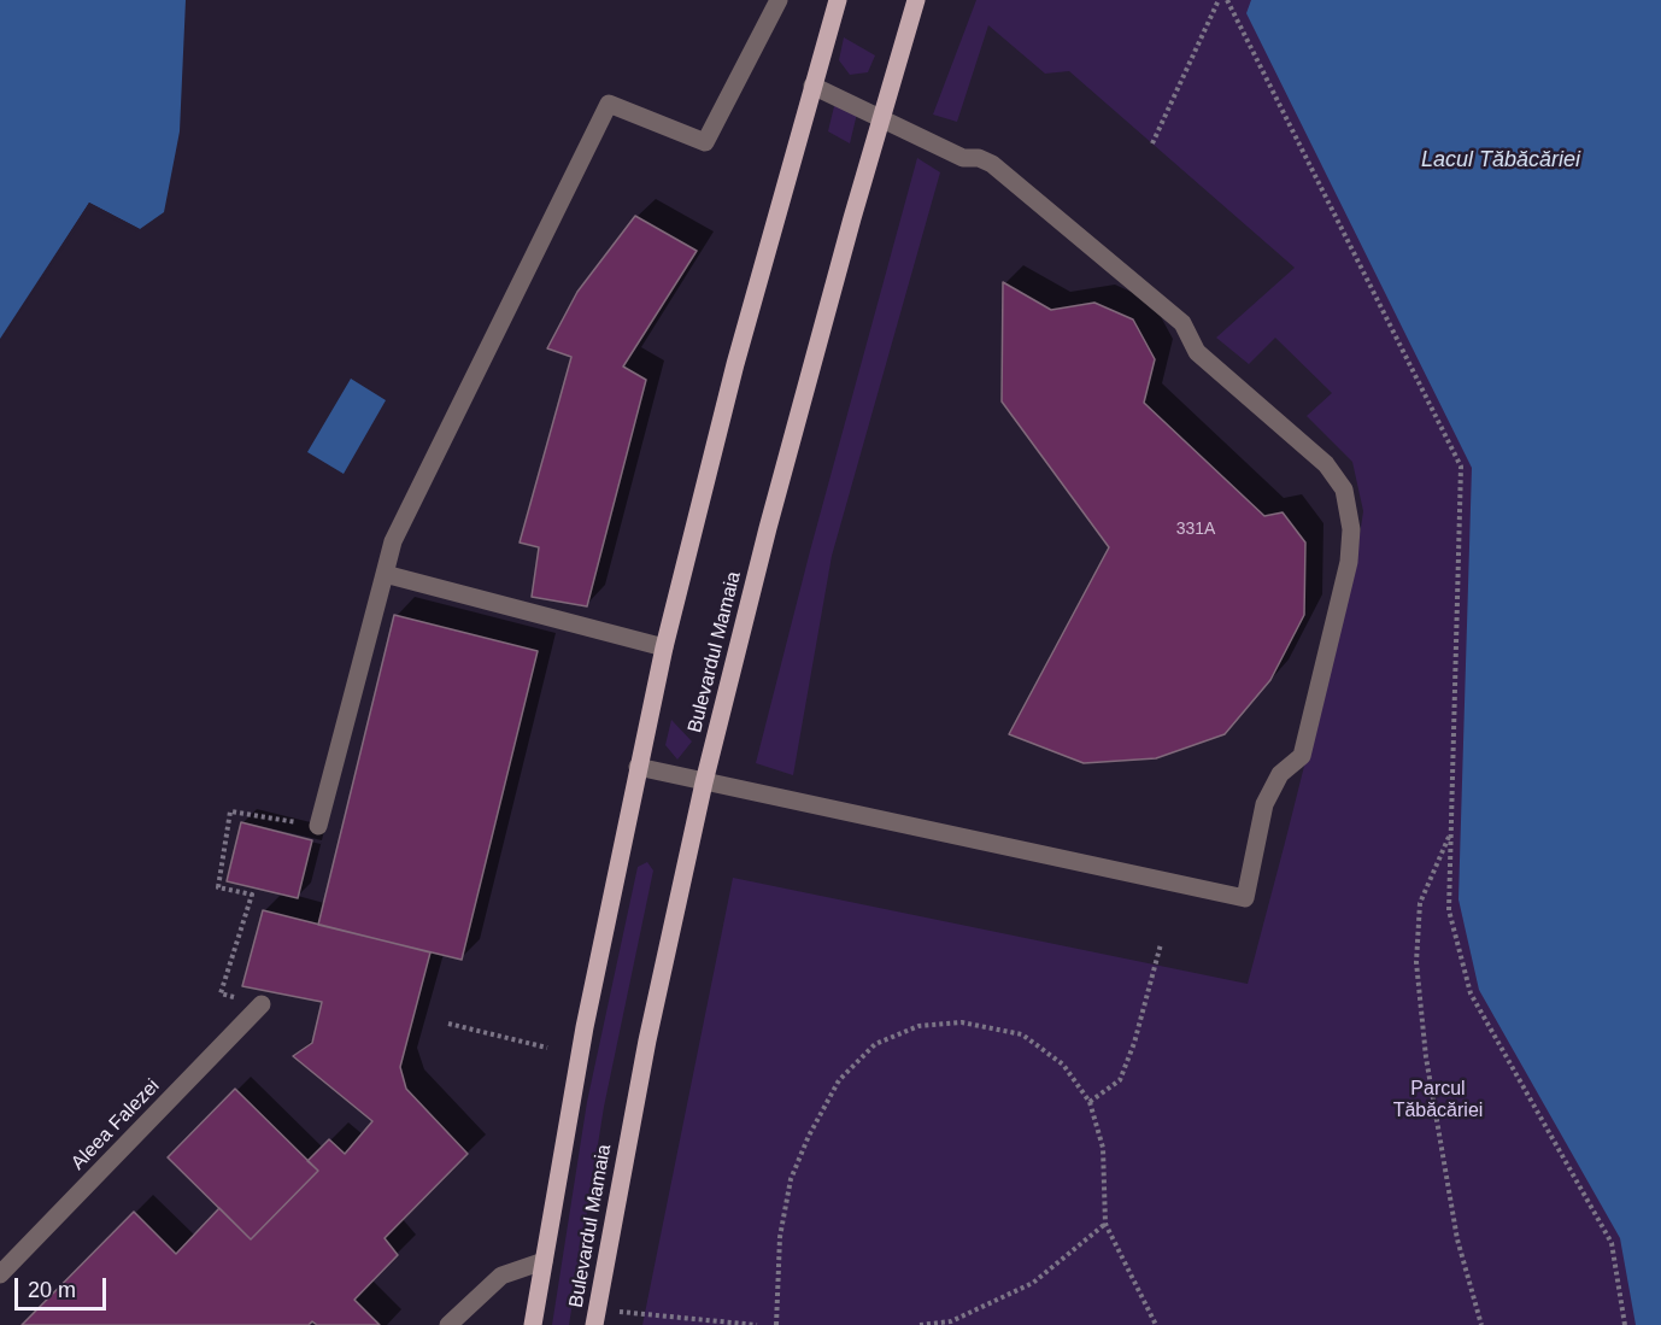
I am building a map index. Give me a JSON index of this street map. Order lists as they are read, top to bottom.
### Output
{
  "streets": {
    "main road": ["Bulevardul Mamaia"],
    "street": ["Aleea Falezei"]
  },
  "water": ["Lacul Tăbăcăriei"],
  "parks": ["Parcul Tăbăcăriei"],
  "house_numbers": ["331A"],
  "scale_bar": "20 m"
}
